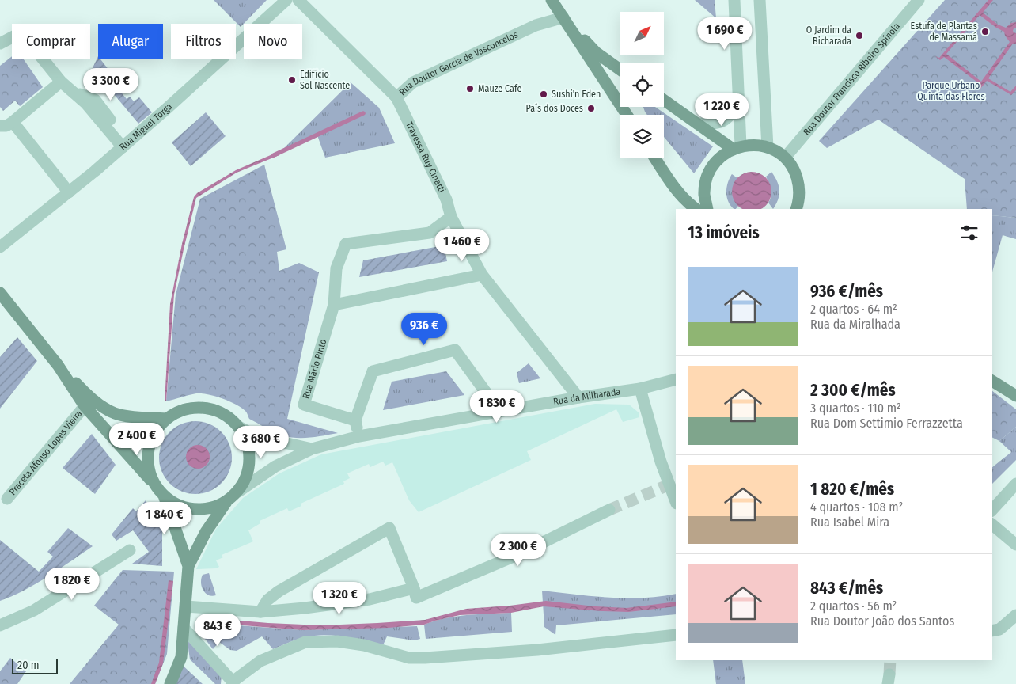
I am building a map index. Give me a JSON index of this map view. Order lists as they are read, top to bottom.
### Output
{
  "streets": {
    "street": [
      "Rua Doutor Garcia de Vasconcelos",
      "Rua Doutor Francisco Ribeiro Spínola",
      "Rua Miguel Torga",
      "Travessa Ruy Cinatti",
      "Rua Mário Pinto",
      "Rua da Milharada",
      "Praceta Afonso Lopes Vieira"
    ]
  },
  "crossings": [
    ["Rua Doutor Garcia de Vasconcelos", "Travessa Ruy Cinatti"],
    ["Travessa Ruy Cinatti", "Rua Mário Pinto"]
  ],
  "parks": ["Parque Urbano Quinta das Flores"],
  "places": [
    "Estufa de Plantas de Massamá",
    "O Jardim da Bicharada",
    "Edifício Sol Nascente",
    "Mauze Cafe",
    "Sushi'n Eden",
    "País dos Doces"
  ],
  "scale_bar": "20 m",
  "north": "top right",
  "page": {
    "price": [
      "1 690 €",
      "3 300 €",
      "1 220 €",
      "1 460 €",
      "936 €",
      "1 830 €",
      "2 400 €",
      "3 680 €",
      "1 840 €",
      "2 300 €",
      "1 820 €",
      "1 320 €",
      "843 €"
    ],
    "chip": [
      "Comprar",
      "Alugar",
      "Filtros",
      "Novo"
    ],
    "heading": "13 imóveis",
    "list": [
      {
        "name": "936 €/mês",
        "note": "2 quartos · 64 m² · Rua da Miralhada"
      },
      {
        "name": "2 300 €/mês",
        "note": "3 quartos · 110 m² · Rua Dom Settimio Ferrazzetta"
      },
      {
        "name": "1 820 €/mês",
        "note": "4 quartos · 108 m² · Rua Isabel Mira"
      },
      {
        "name": "843 €/mês",
        "note": "2 quartos · 56 m² · Rua Doutor João dos Santos"
      }
    ],
    "scale": "20 m"
  }
}
